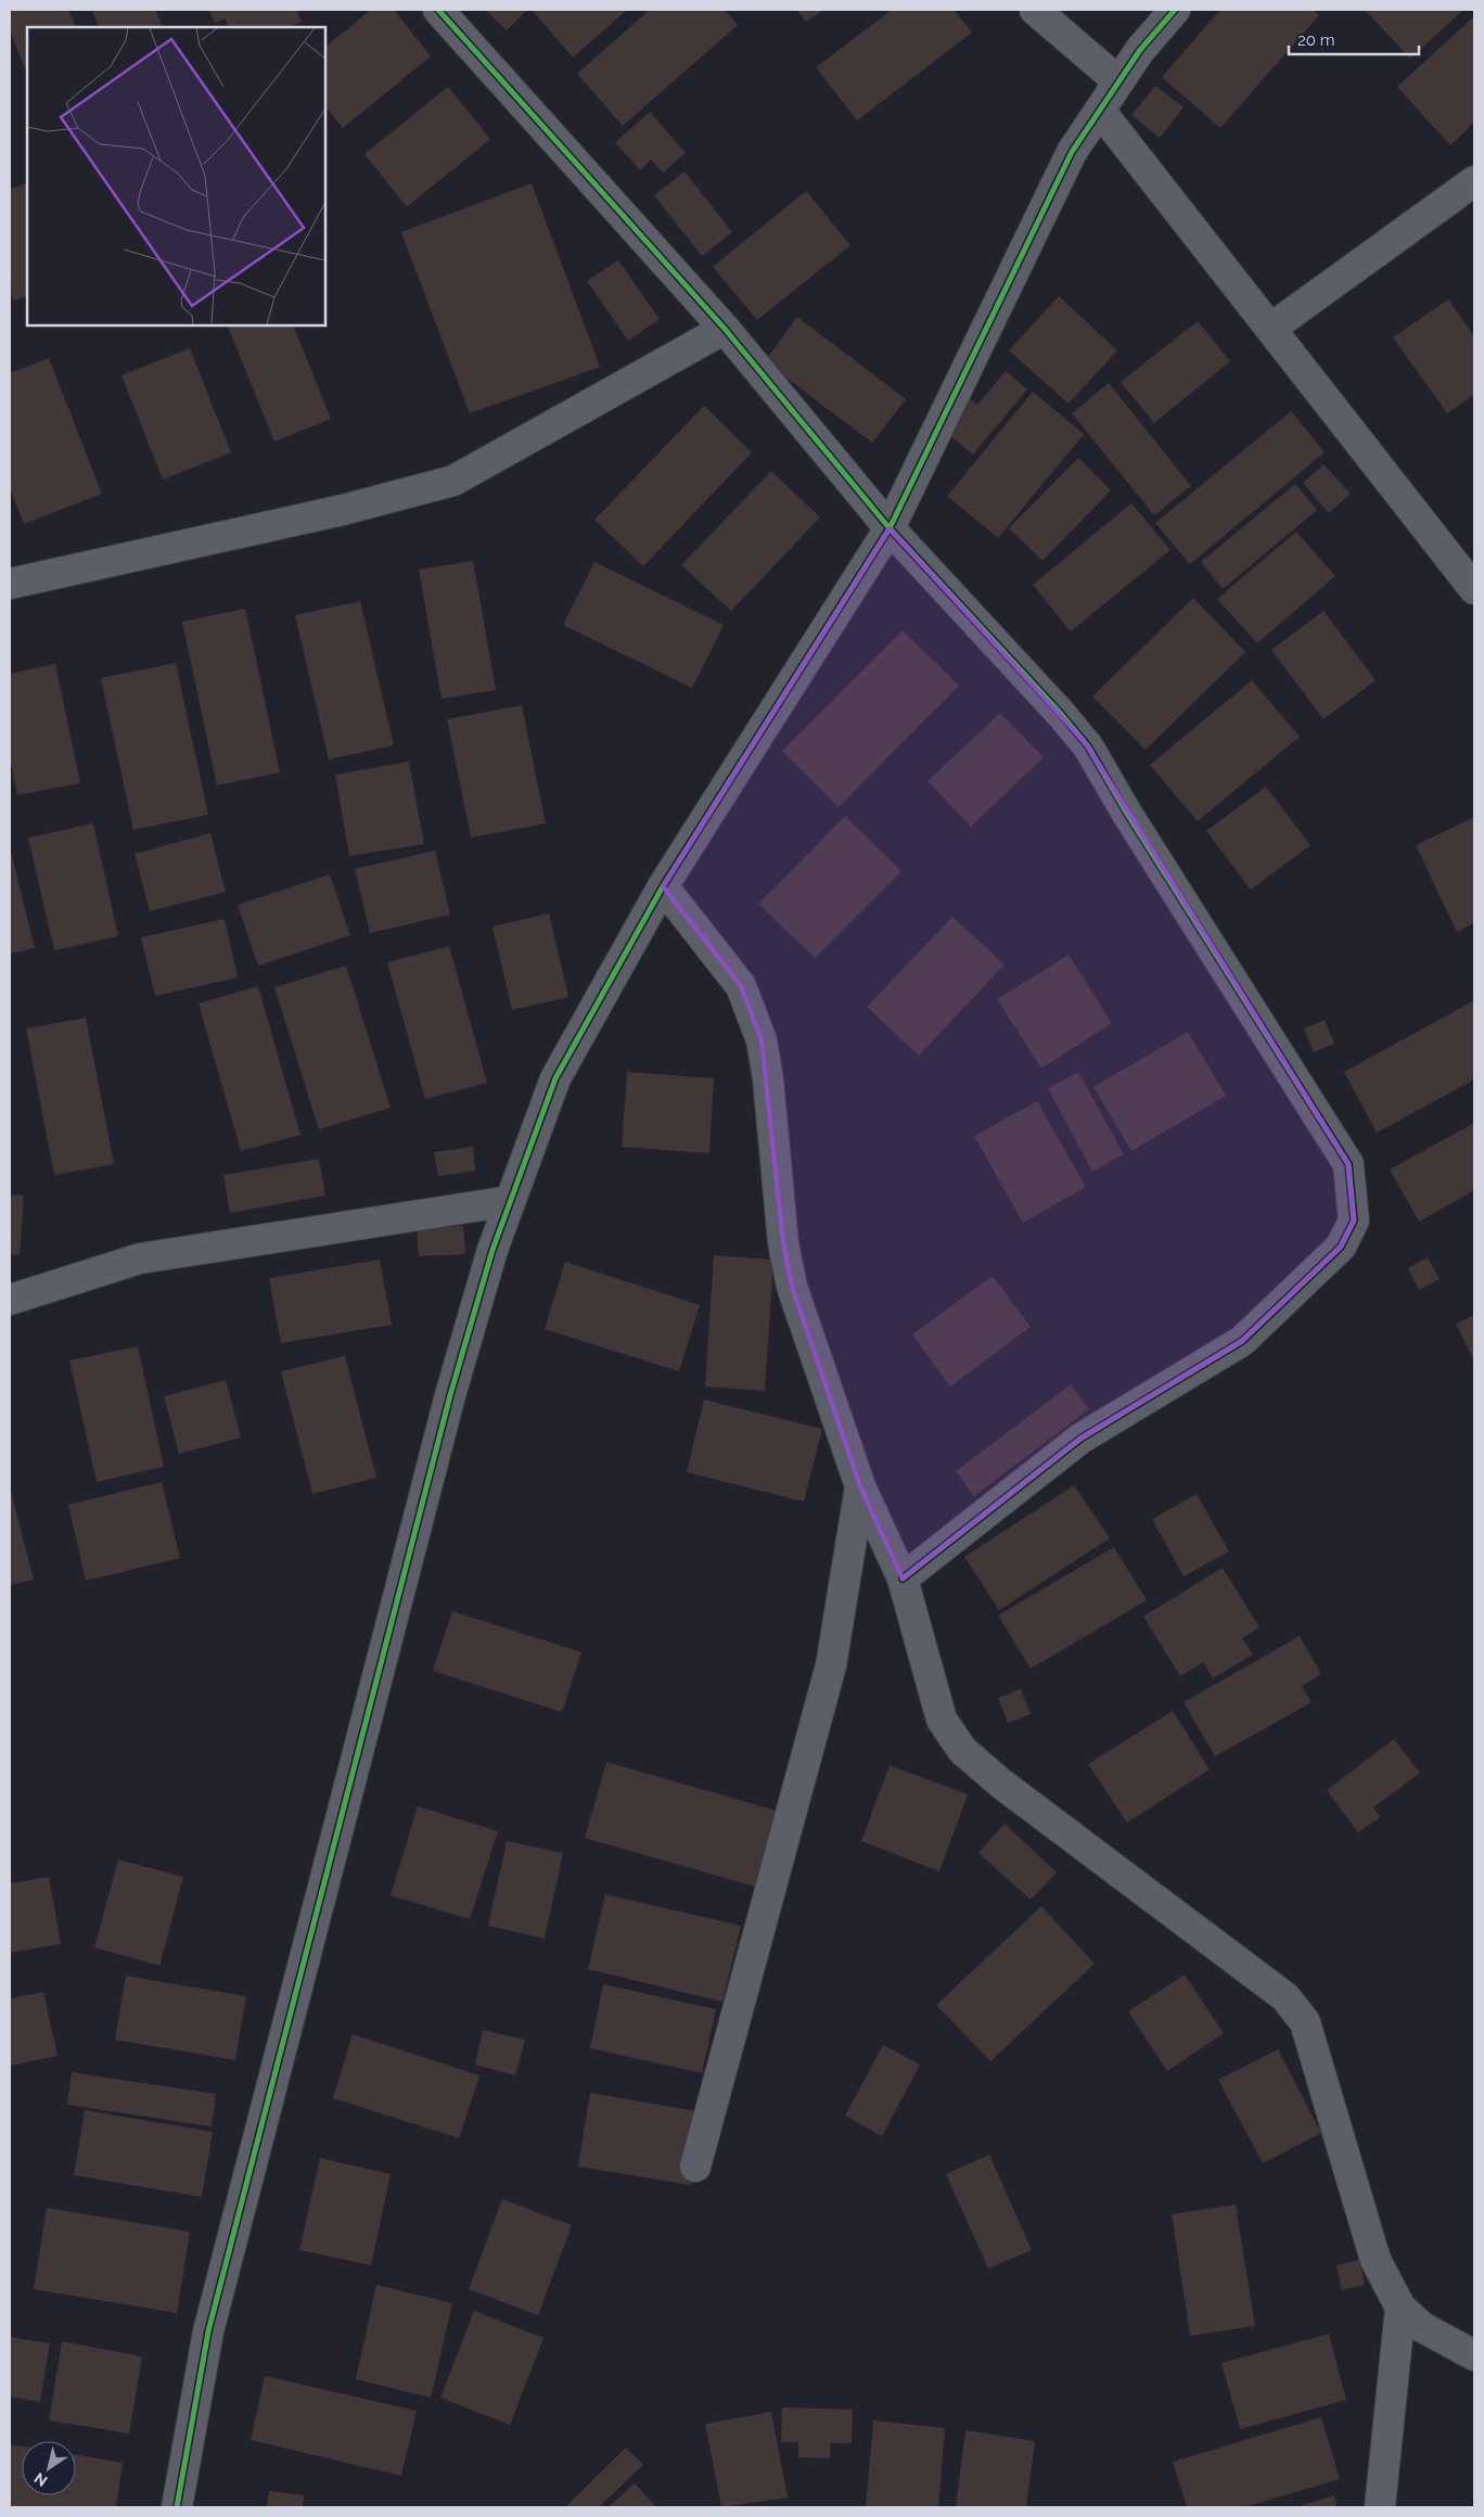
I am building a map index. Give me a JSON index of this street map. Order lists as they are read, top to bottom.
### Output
{
  "scale_bar": "20 m",
  "north": "bottom left"
}
